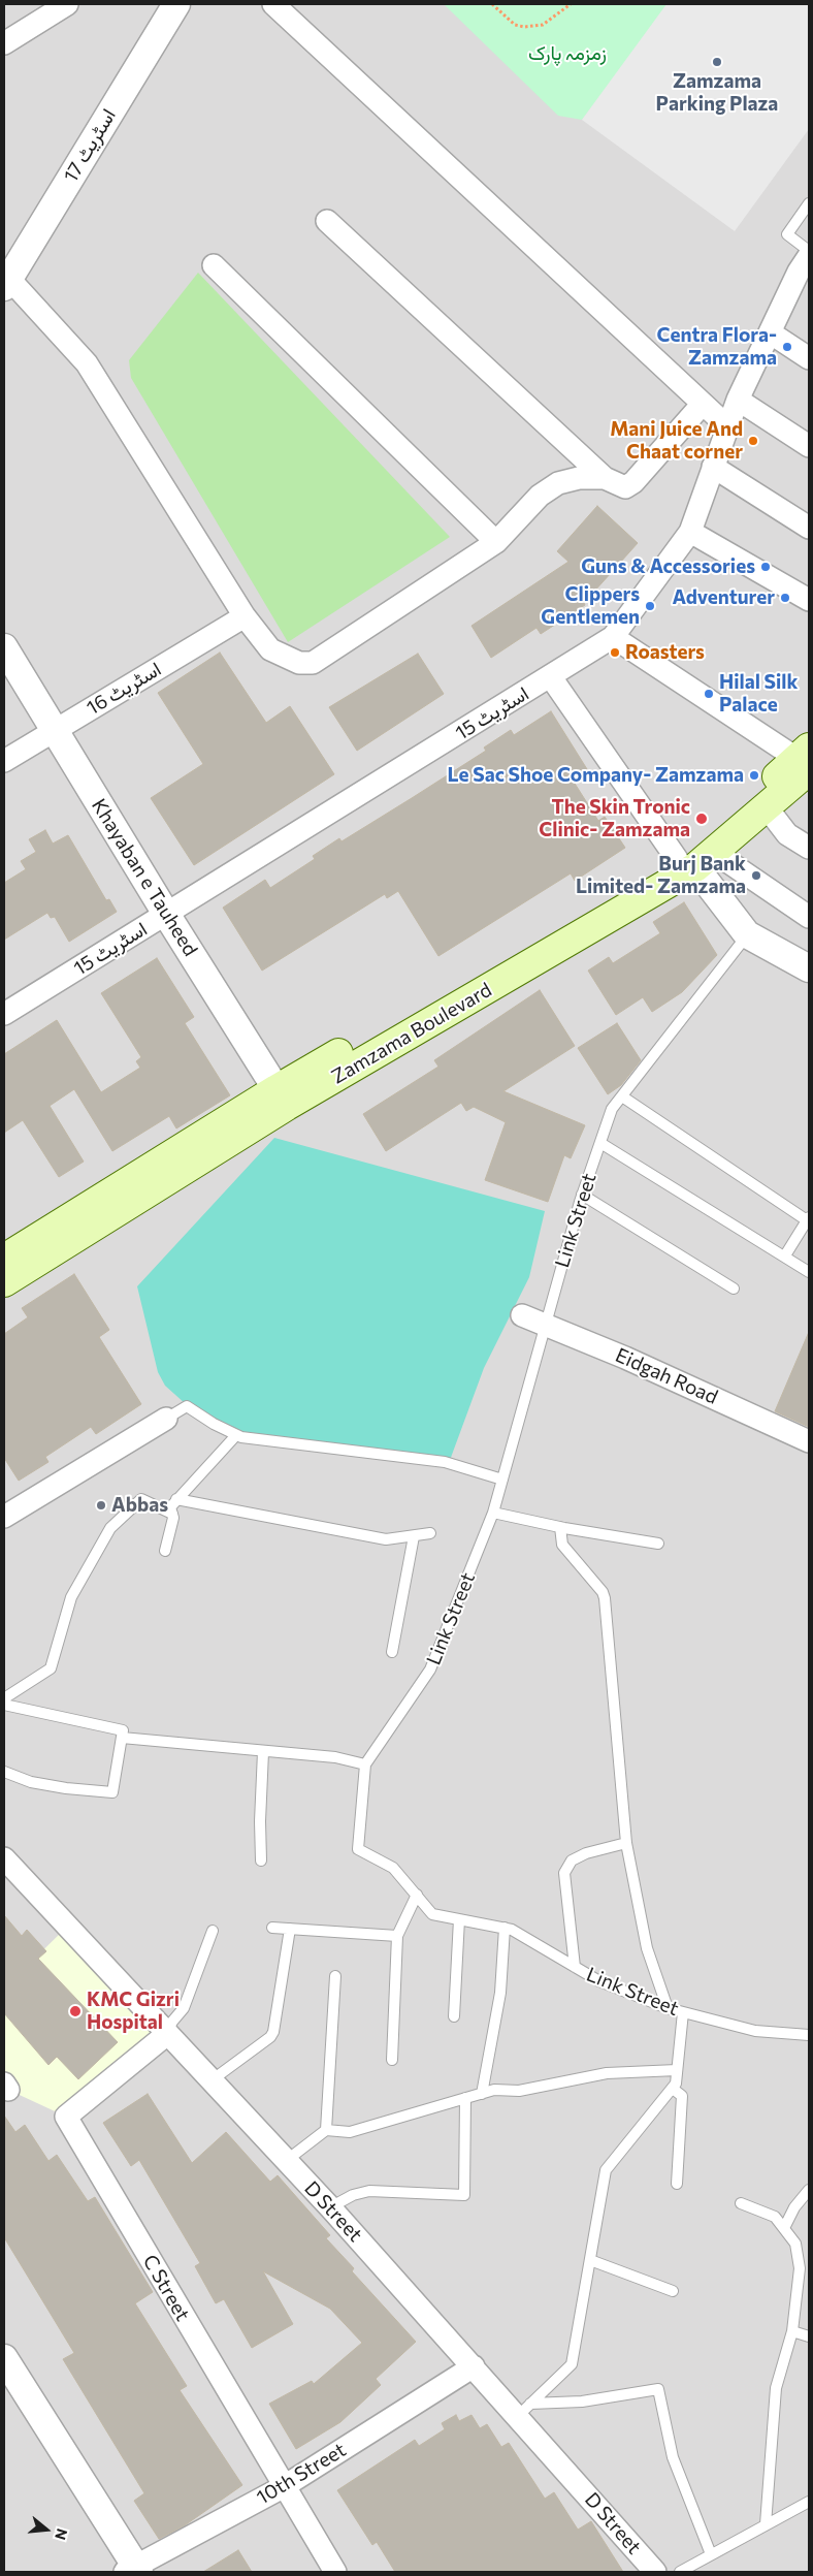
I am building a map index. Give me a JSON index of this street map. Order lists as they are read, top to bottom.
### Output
{
  "streets": {
    "main road": ["Zamzama Boulevard"],
    "street": [
      "اسٹریٹ 17",
      "اسٹریٹ 16",
      "اسٹریٹ 15",
      "Khayaban e Tauheed",
      "Eidgah Road",
      "D Street",
      "C Street",
      "10th Street"
    ],
    "lane": ["Link Street"]
  },
  "crossings": [
    ["اسٹریٹ 16", "Khayaban e Tauheed"],
    ["اسٹریٹ 15", "Khayaban e Tauheed"],
    ["Khayaban e Tauheed", "Zamzama Boulevard"],
    ["Link Street", "Eidgah Road"],
    ["D Street", "C Street"],
    ["D Street", "10th Street"],
    ["C Street", "10th Street"]
  ],
  "parks": ["زمزمہ پارک"],
  "places": [
    "Zamzama Parking Plaza",
    "Centra Flora- Zamzama",
    "Mani Juice And Chaat corner",
    "Guns & Accessories",
    "Adventurer",
    "Clippers Gentlemen",
    "Roasters",
    "Hilal Silk Palace",
    "Le Sac Shoe Company- Zamzama",
    "The Skin Tronic Clinic- Zamzama",
    "Burj Bank Limited- Zamzama",
    "Abbas",
    "KMC Gizri Hospital"
  ],
  "north": "right"
}
